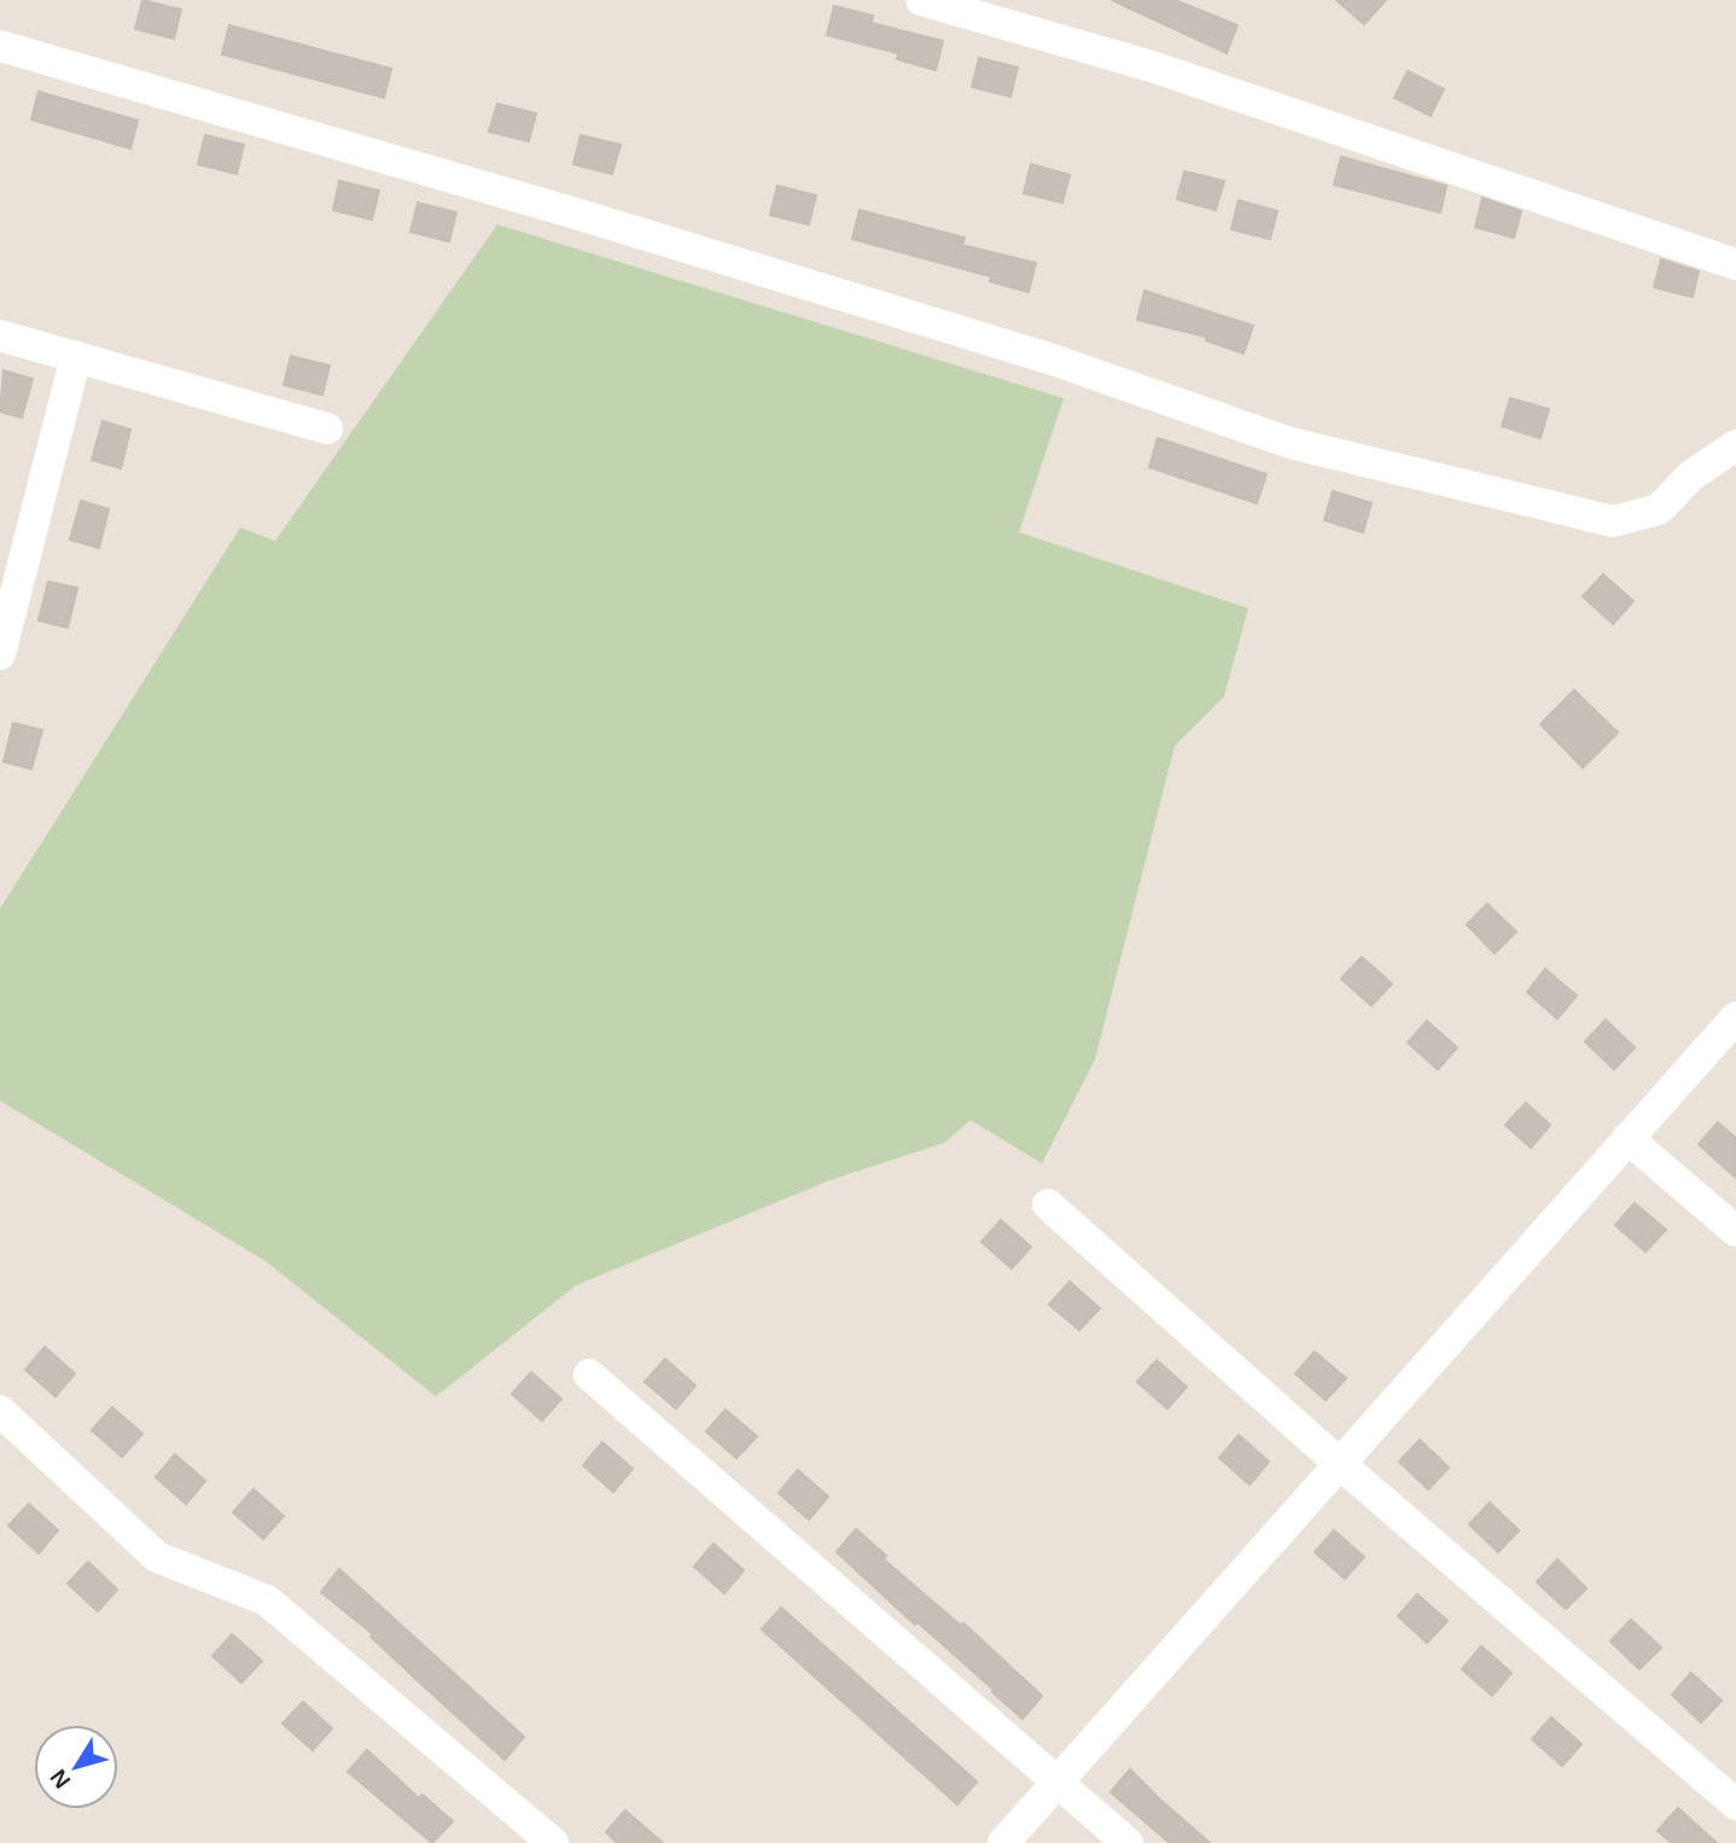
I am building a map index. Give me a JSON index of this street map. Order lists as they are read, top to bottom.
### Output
{
  "north": "bottom left"
}
